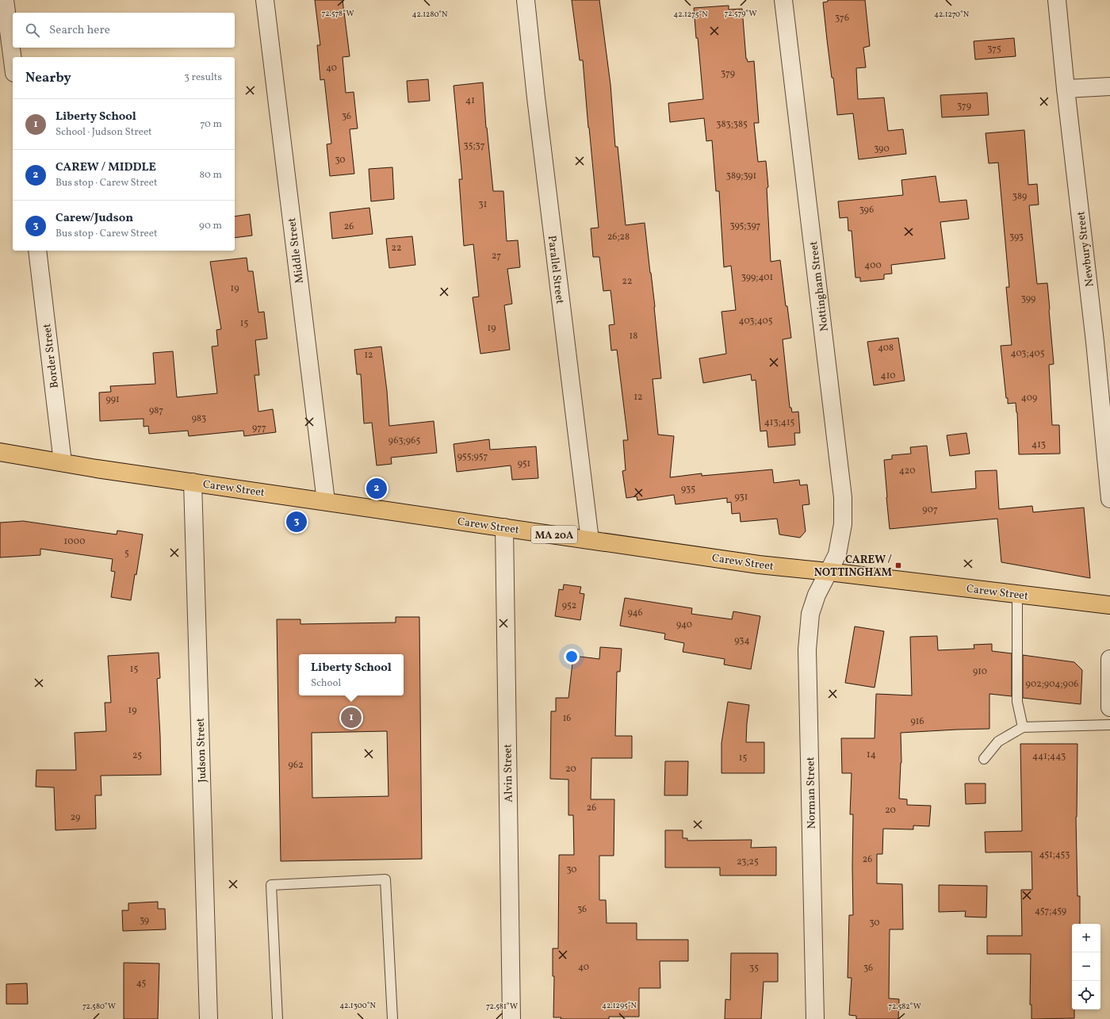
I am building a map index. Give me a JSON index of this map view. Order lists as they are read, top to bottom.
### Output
{
  "streets": {
    "main road": ["Carew Street", "MA 20A"],
    "street": [
      "Newbury Street",
      "Middle Street",
      "Parallel Street",
      "Nottingham Street",
      "Border Street",
      "Judson Street",
      "Alvin Street",
      "Norman Street"
    ]
  },
  "crossings": [
    ["Middle Street", "Carew Street"],
    ["Parallel Street", "Carew Street"],
    ["Nottingham Street", "Carew Street"],
    ["Nottingham Street", "Norman Street"],
    ["Border Street", "Carew Street"],
    ["Carew Street", "Judson Street"],
    ["Carew Street", "Alvin Street"],
    ["Carew Street", "Norman Street"]
  ],
  "places": {
    "transit": ["CAREW / NOTTINGHAM"]
  },
  "house_numbers": [
    "376",
    "375",
    "40",
    "379",
    "41",
    "379",
    "36",
    "383;385",
    "35;37",
    "390",
    "30",
    "389;391",
    "389",
    "31",
    "396",
    "395;397",
    "26",
    "26;28",
    "393",
    "22",
    "27",
    "400",
    "399;401",
    "22",
    "19",
    "399",
    "403;405",
    "15",
    "19",
    "18",
    "408",
    "403;405",
    "12",
    "410",
    "12",
    "409",
    "991",
    "987",
    "983",
    "413;415",
    "977",
    "963;965",
    "413",
    "955;957",
    "951",
    "420",
    "935",
    "931",
    "907",
    "1000",
    "5",
    "952",
    "946",
    "940",
    "934",
    "15",
    "910",
    "902;904;906",
    "19",
    "16",
    "916",
    "14",
    "25",
    "441;443",
    "15",
    "962",
    "20",
    "26",
    "20",
    "29",
    "451;453",
    "26",
    "23;25",
    "30",
    "36",
    "457;459",
    "39",
    "30",
    "40",
    "35",
    "36",
    "45"
  ],
  "page": {
    "search": "Search here",
    "heading": ["Nearby", "3 results"],
    "list": [
      {
        "mark": "1",
        "name": "Liberty School",
        "note": "School · Judson Street",
        "value": "70 m"
      },
      {
        "mark": "2",
        "name": "CAREW / MIDDLE",
        "note": "Bus stop · Carew Street",
        "value": "80 m"
      },
      {
        "mark": "3",
        "name": "Carew/Judson",
        "note": "Bus stop · Carew Street",
        "value": "90 m"
      }
    ],
    "pins": ["2", "3", "1"],
    "popup": ["Liberty School", "School"],
    "map_buttons": ["+", "−"]
  },
  "coordinates": [
    "72.578°W",
    "72.579°W",
    "42.1280°N",
    "42.1275°N",
    "42.1270°N",
    "42.1300°N",
    "42.1295°N",
    "72.580°W",
    "72.581°W",
    "72.582°W"
  ]
}
